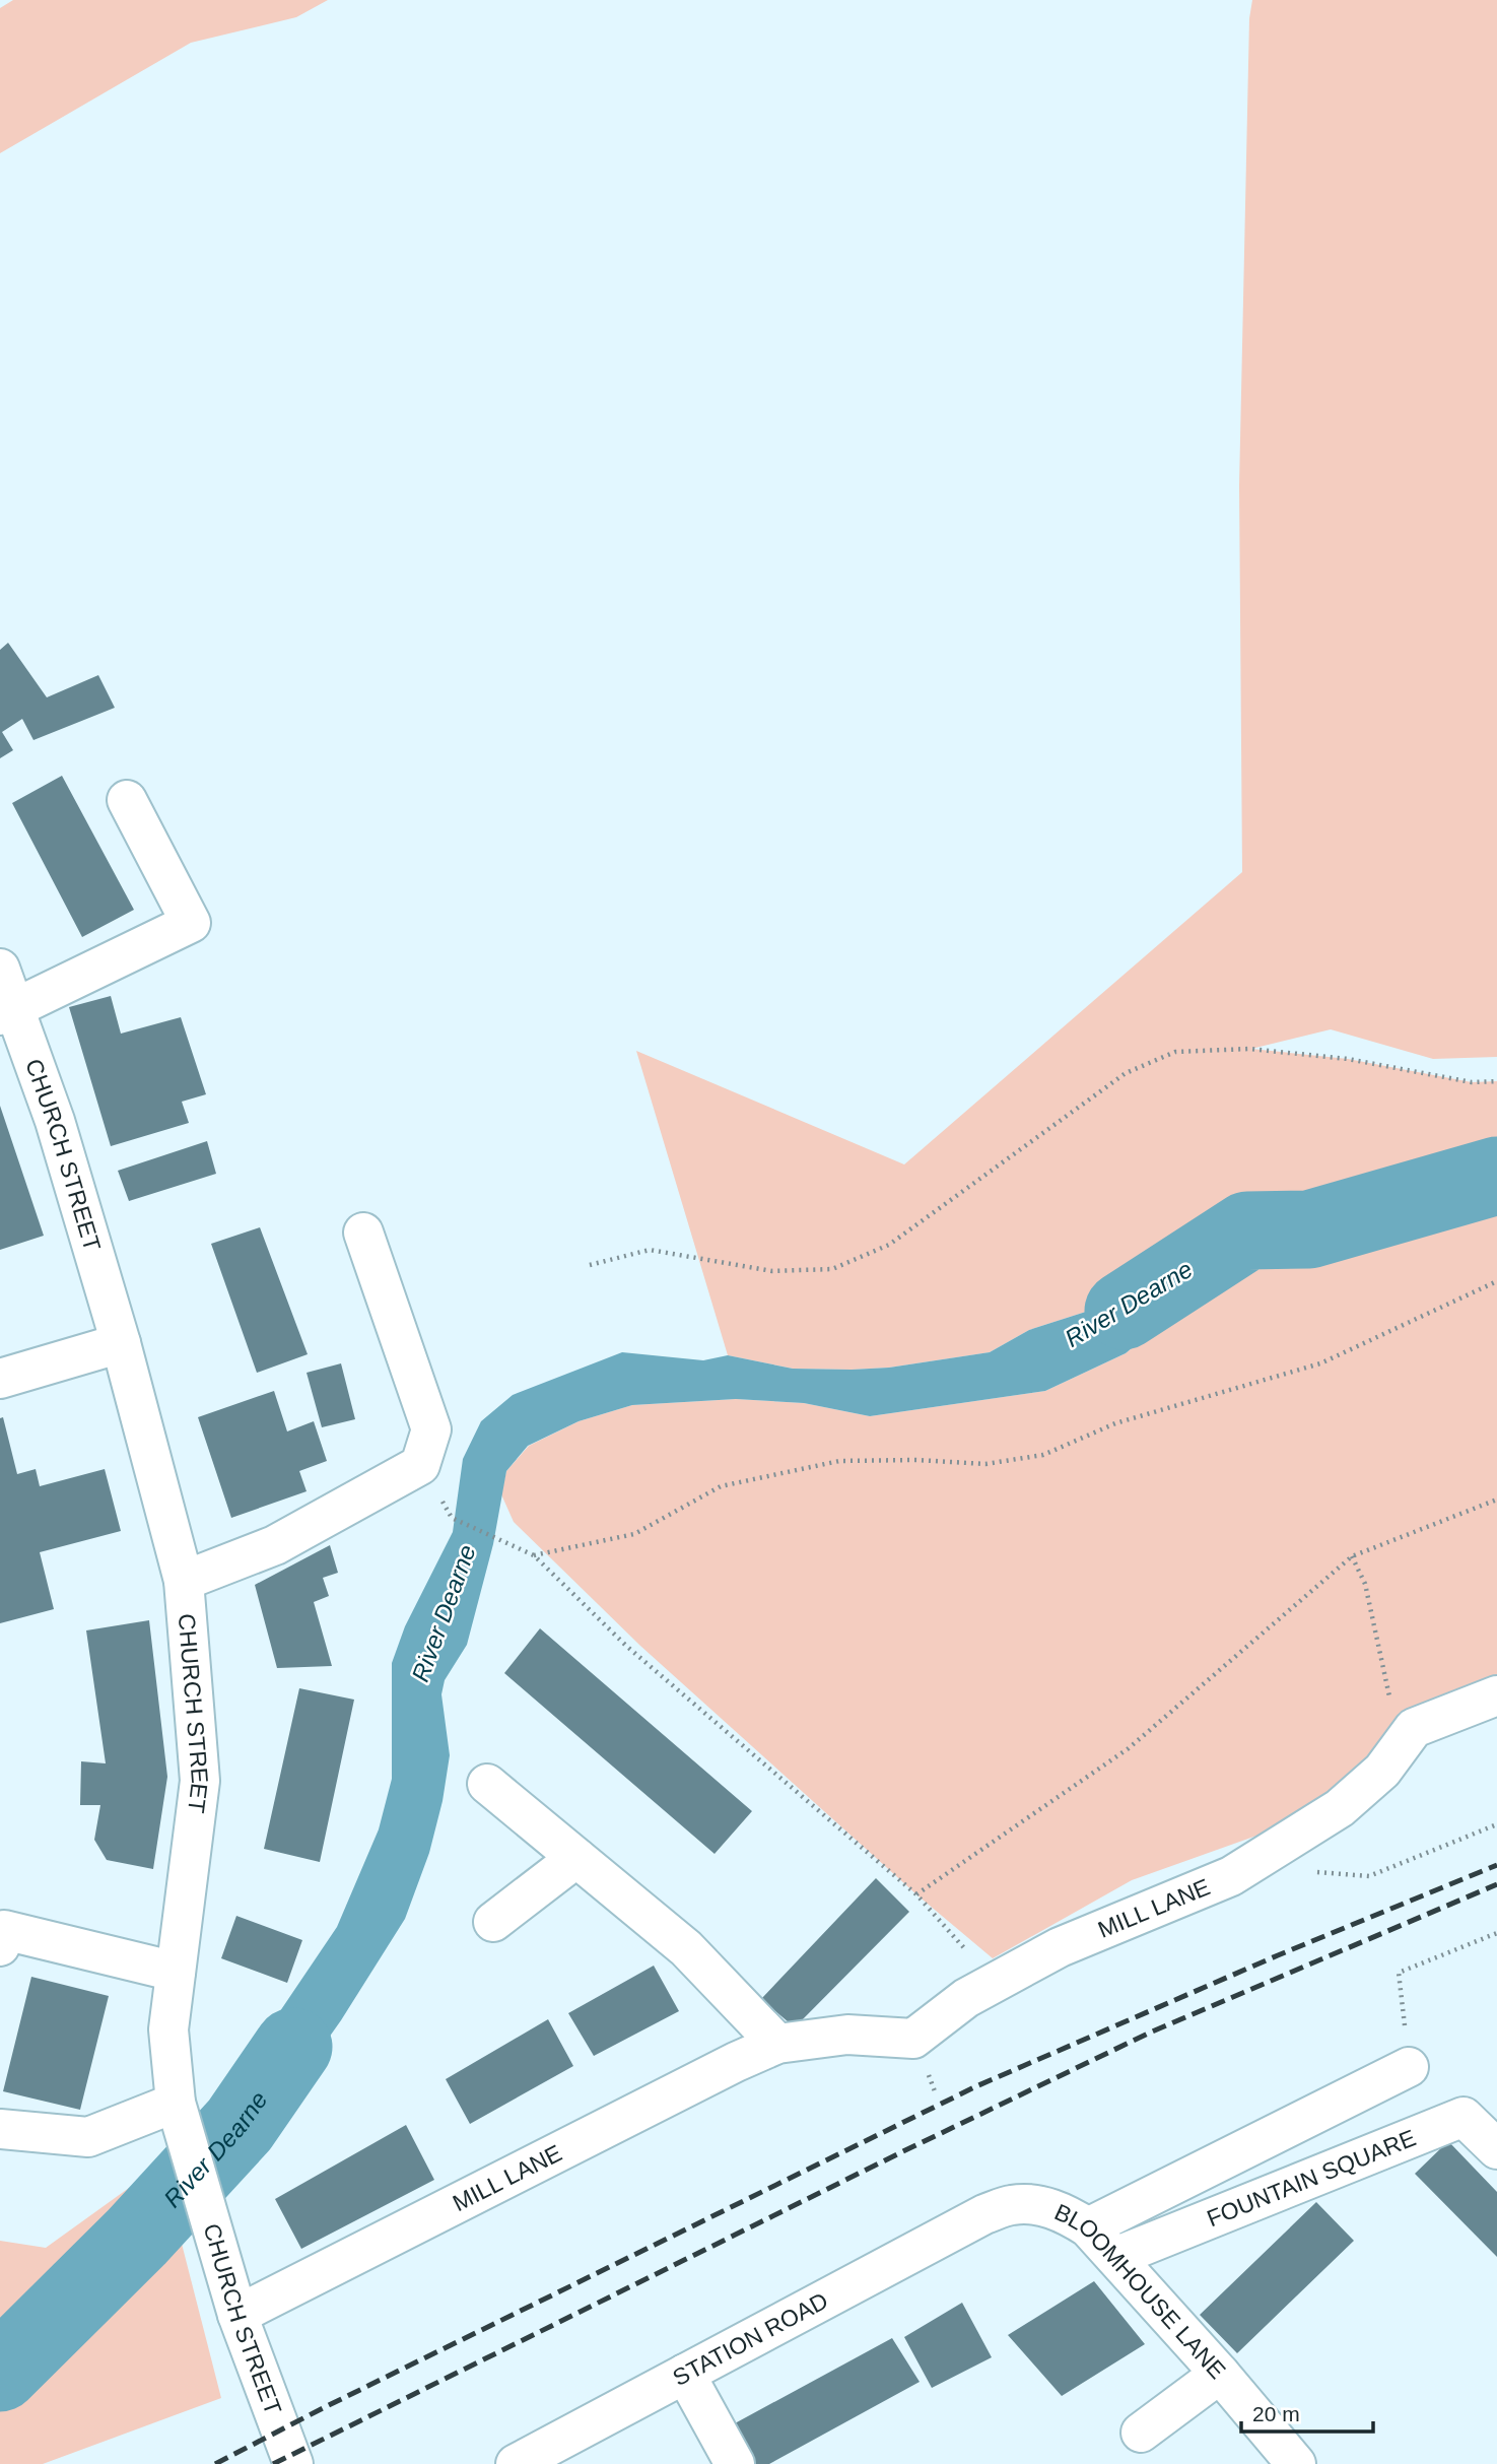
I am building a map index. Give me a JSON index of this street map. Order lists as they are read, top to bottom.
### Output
{
  "streets": {
    "street": [
      "CHURCH STREET",
      "MILL LANE",
      "FOUNTAIN SQUARE",
      "BLOOMHOUSE LANE",
      "STATION ROAD"
    ]
  },
  "crossings": [
    ["CHURCH STREET", "MILL LANE"],
    ["FOUNTAIN SQUARE", "BLOOMHOUSE LANE"],
    ["BLOOMHOUSE LANE", "STATION ROAD"]
  ],
  "water": ["River Dearne"],
  "scale_bar": "20 m"
}
